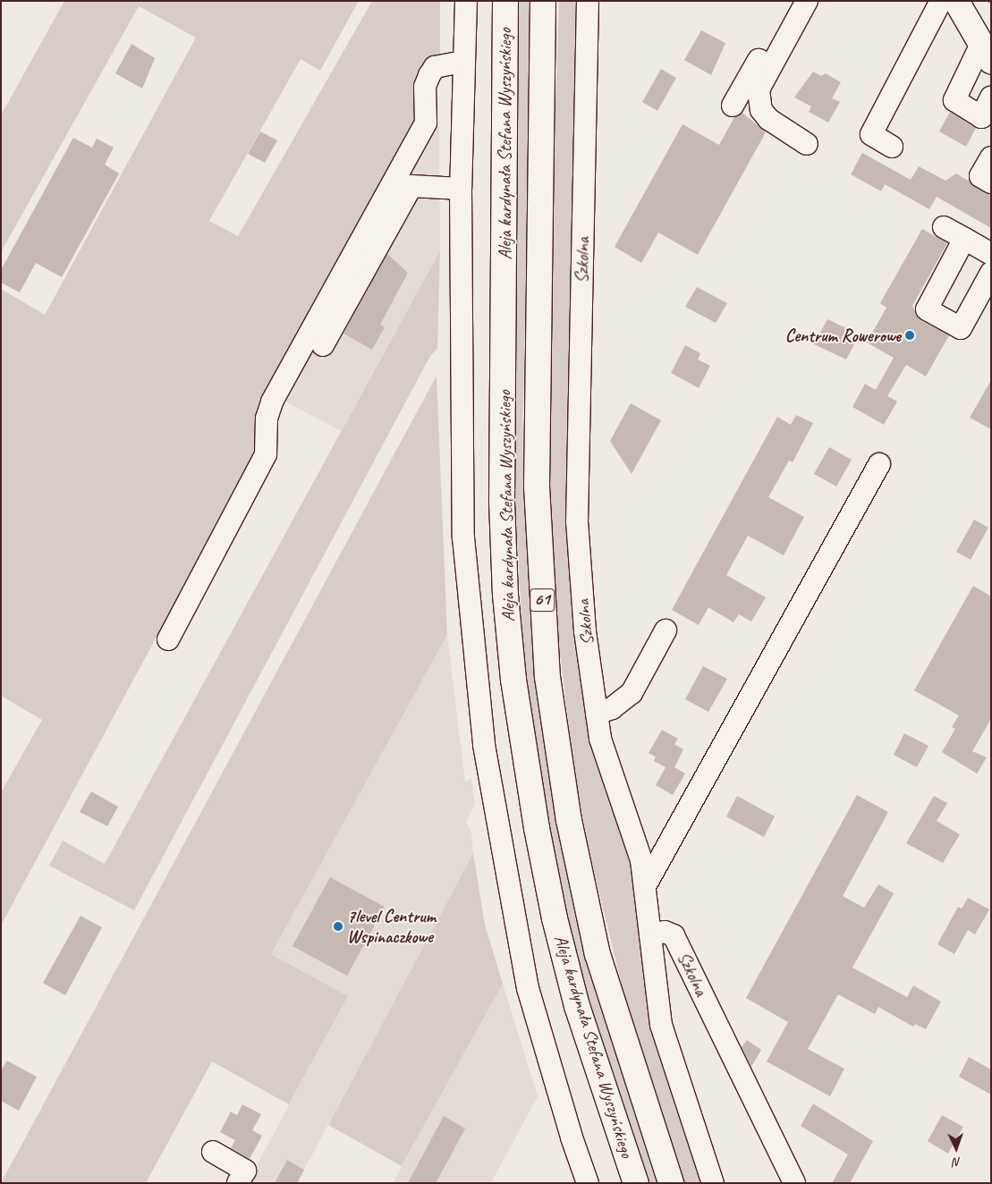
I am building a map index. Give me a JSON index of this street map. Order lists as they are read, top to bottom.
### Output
{
  "streets": {
    "main road": ["Aleja kardynała Stefana Wyszyńskiego", "61"],
    "street": ["Szkolna"]
  },
  "places": ["Centrum Rowerowe", "7level Centrum Wspinaczkowe"],
  "north": "bottom"
}
